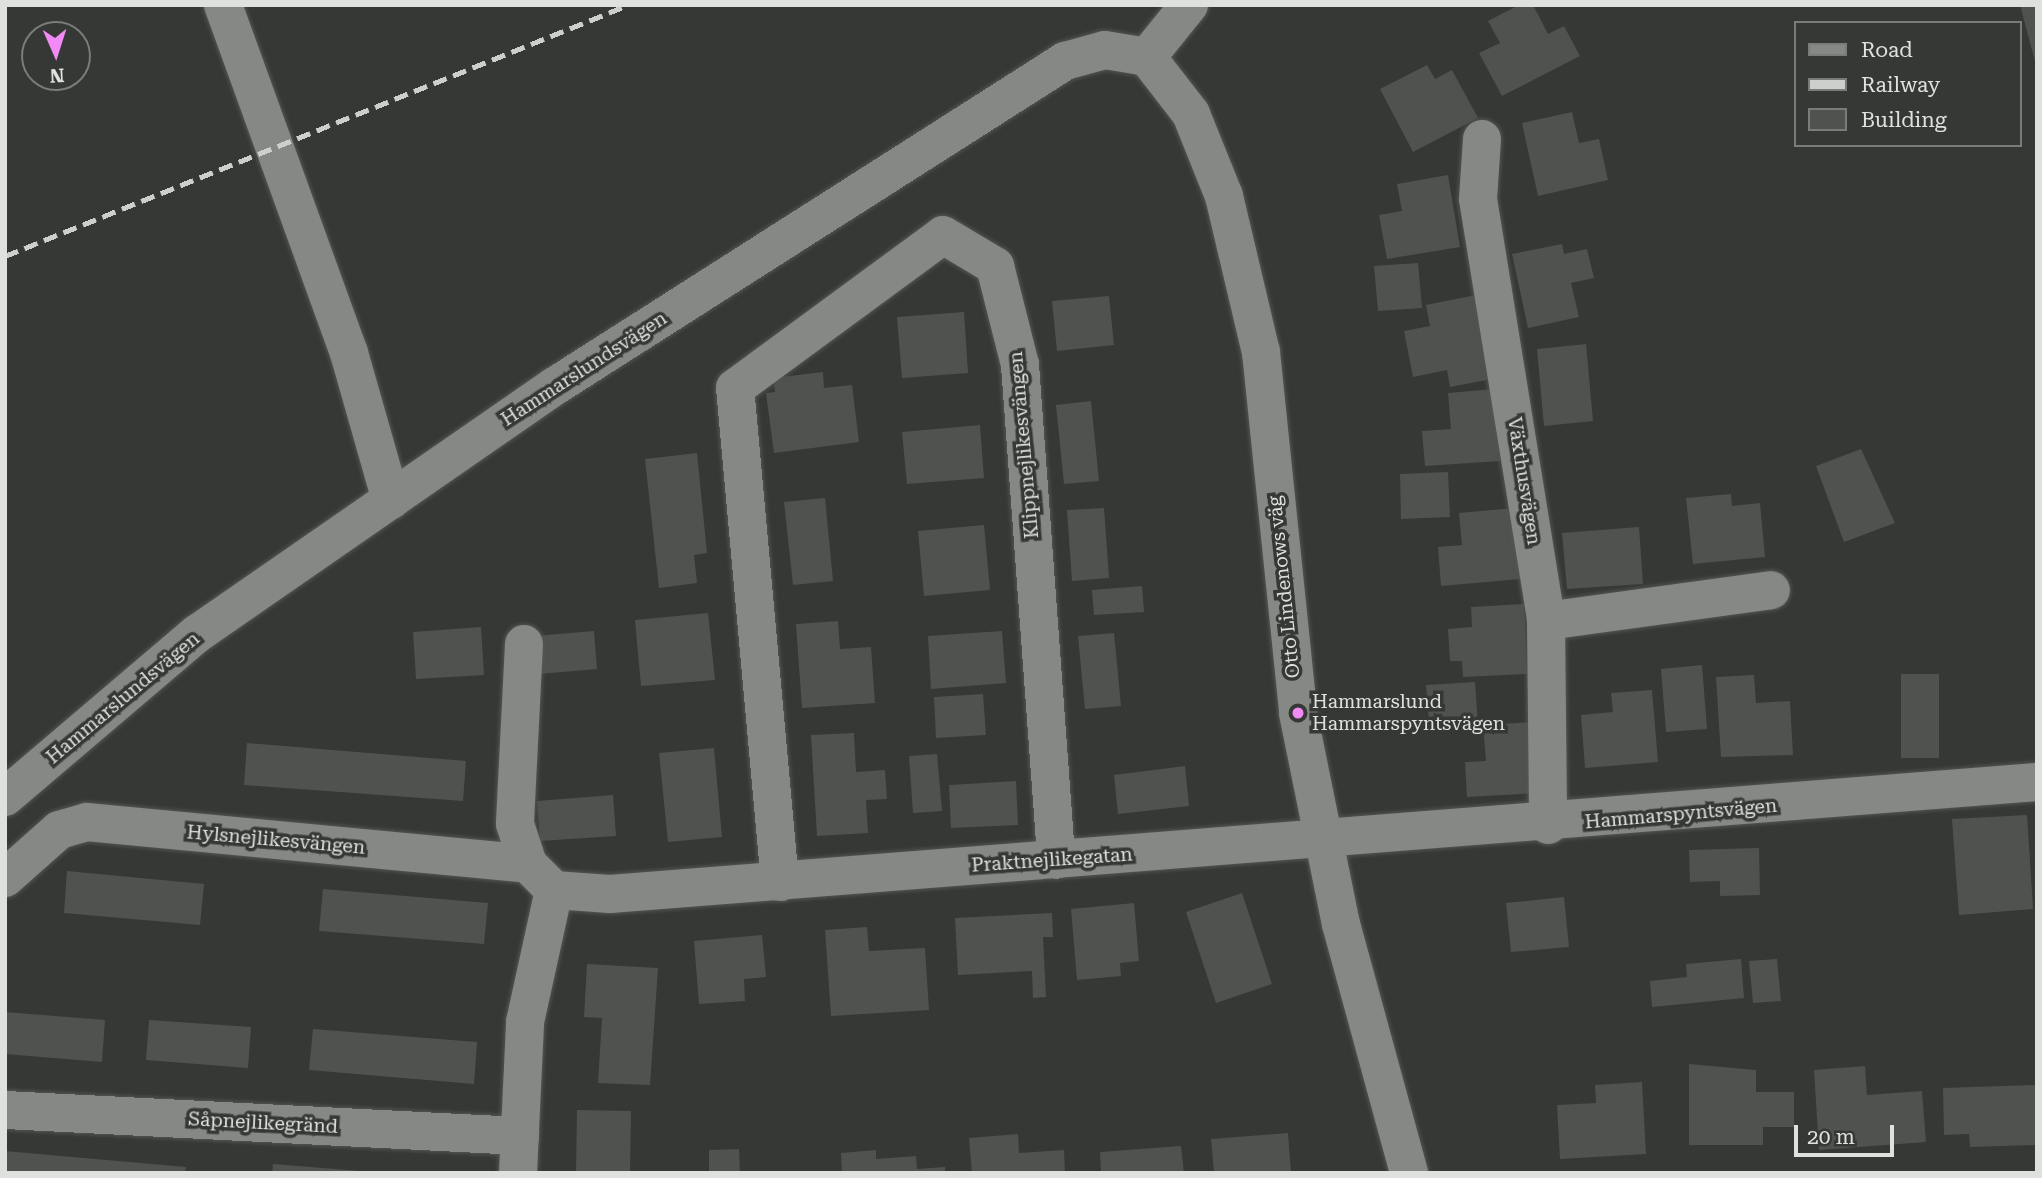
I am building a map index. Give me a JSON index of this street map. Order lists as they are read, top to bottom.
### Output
{
  "streets": {
    "street": [
      "Hammarslundsvägen",
      "Klippnejlikesvängen",
      "Växthusvägen",
      "Otto Lindenows väg",
      "Hammarspyntsvägen",
      "Hylsnejlikesvängen",
      "Praktnejlikegatan",
      "Såpnejlikegränd"
    ]
  },
  "crossings": [
    ["Hammarslundsvägen", "Otto Lindenows väg"],
    ["Klippnejlikesvängen", "Praktnejlikegatan"],
    ["Växthusvägen", "Hammarspyntsvägen"],
    ["Otto Lindenows väg", "Hammarspyntsvägen"],
    ["Otto Lindenows väg", "Praktnejlikegatan"],
    ["Hammarspyntsvägen", "Praktnejlikegatan"]
  ],
  "places": ["Hammarslund Hammarspyntsvägen"],
  "legend": ["Road", "Railway", "Building"],
  "scale_bar": "20 m",
  "north": "bottom"
}
